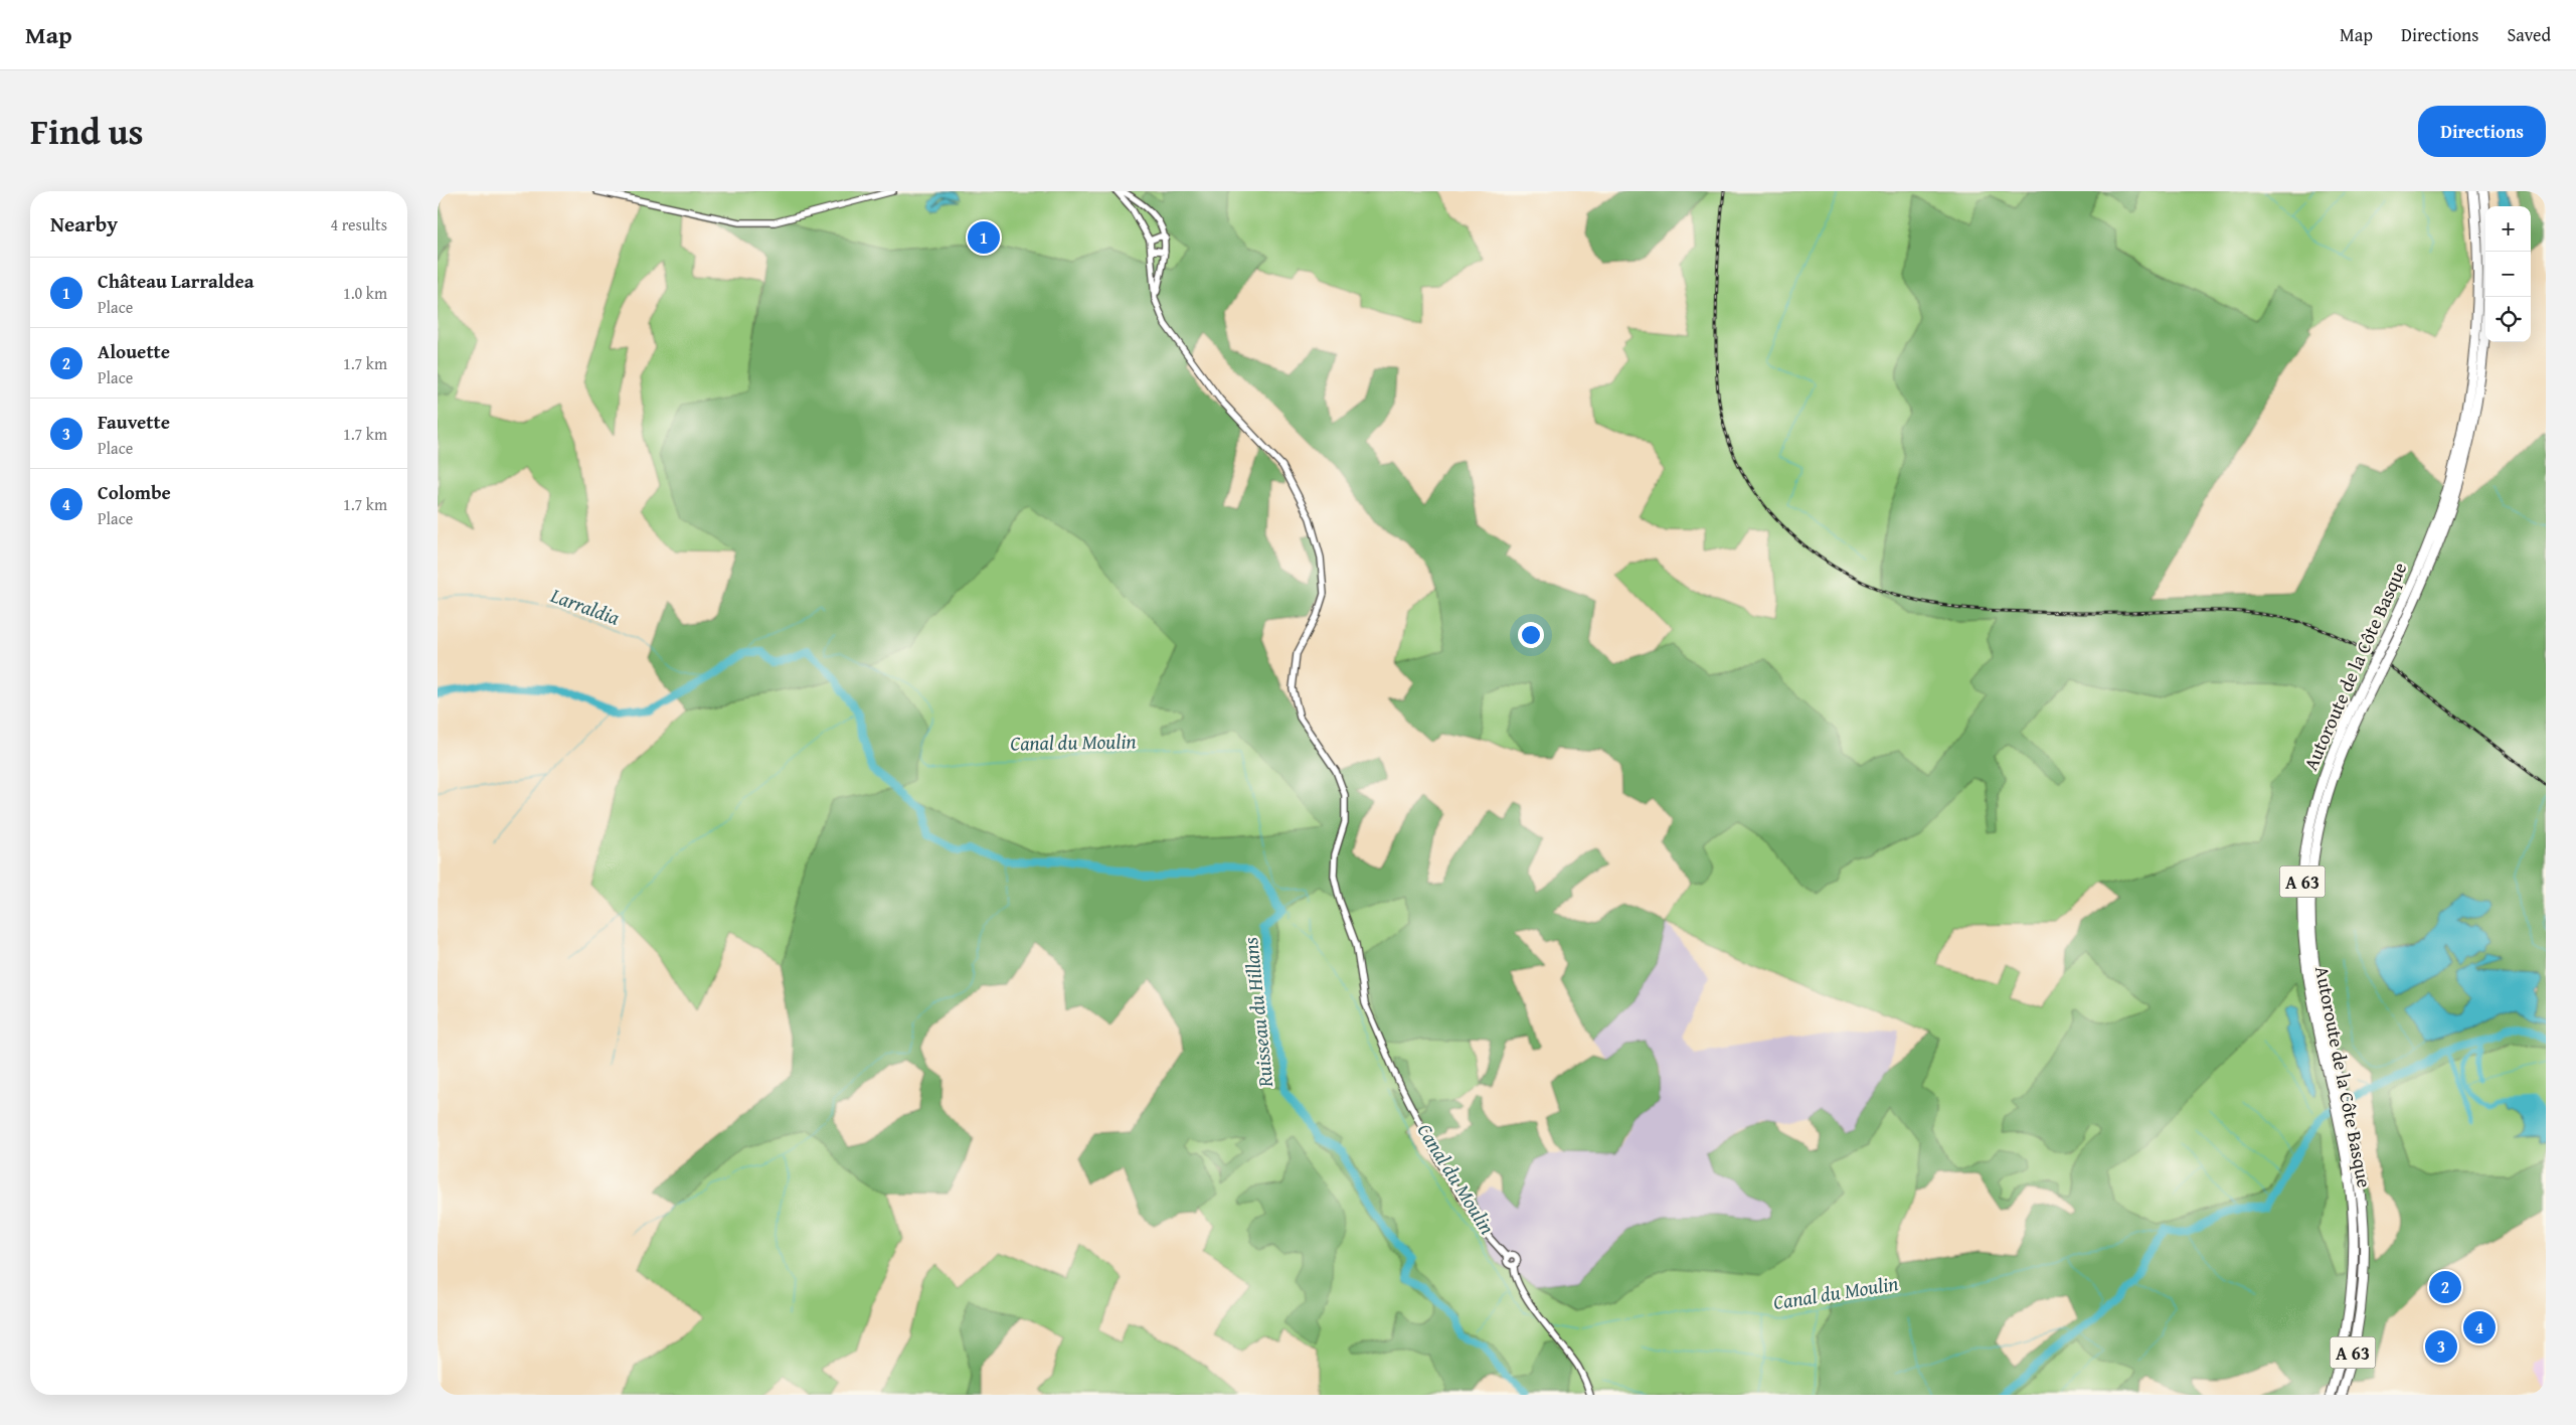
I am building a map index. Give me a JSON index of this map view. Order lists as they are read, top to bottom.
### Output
{
  "streets": {
    "highway": ["Autoroute de la Côte Basque", "A 63"]
  },
  "water": ["Larraldia", "Canal du Moulin", "Ruisseau du Hillans"],
  "page": {
    "header": "Map",
    "nav": ["Map", "Directions", "Saved"],
    "title": "Find us",
    "buttons": "Directions",
    "heading": ["Nearby", "4 results"],
    "map_buttons": ["+", "−"],
    "pins": [
      "1",
      "2",
      "4",
      "3"
    ],
    "list": [
      {
        "mark": "1",
        "name": "Château Larraldea",
        "note": "Place",
        "value": "1.0 km"
      },
      {
        "mark": "2",
        "name": "Alouette",
        "note": "Place",
        "value": "1.7 km"
      },
      {
        "mark": "3",
        "name": "Fauvette",
        "note": "Place",
        "value": "1.7 km"
      },
      {
        "mark": "4",
        "name": "Colombe",
        "note": "Place",
        "value": "1.7 km"
      }
    ]
  }
}
